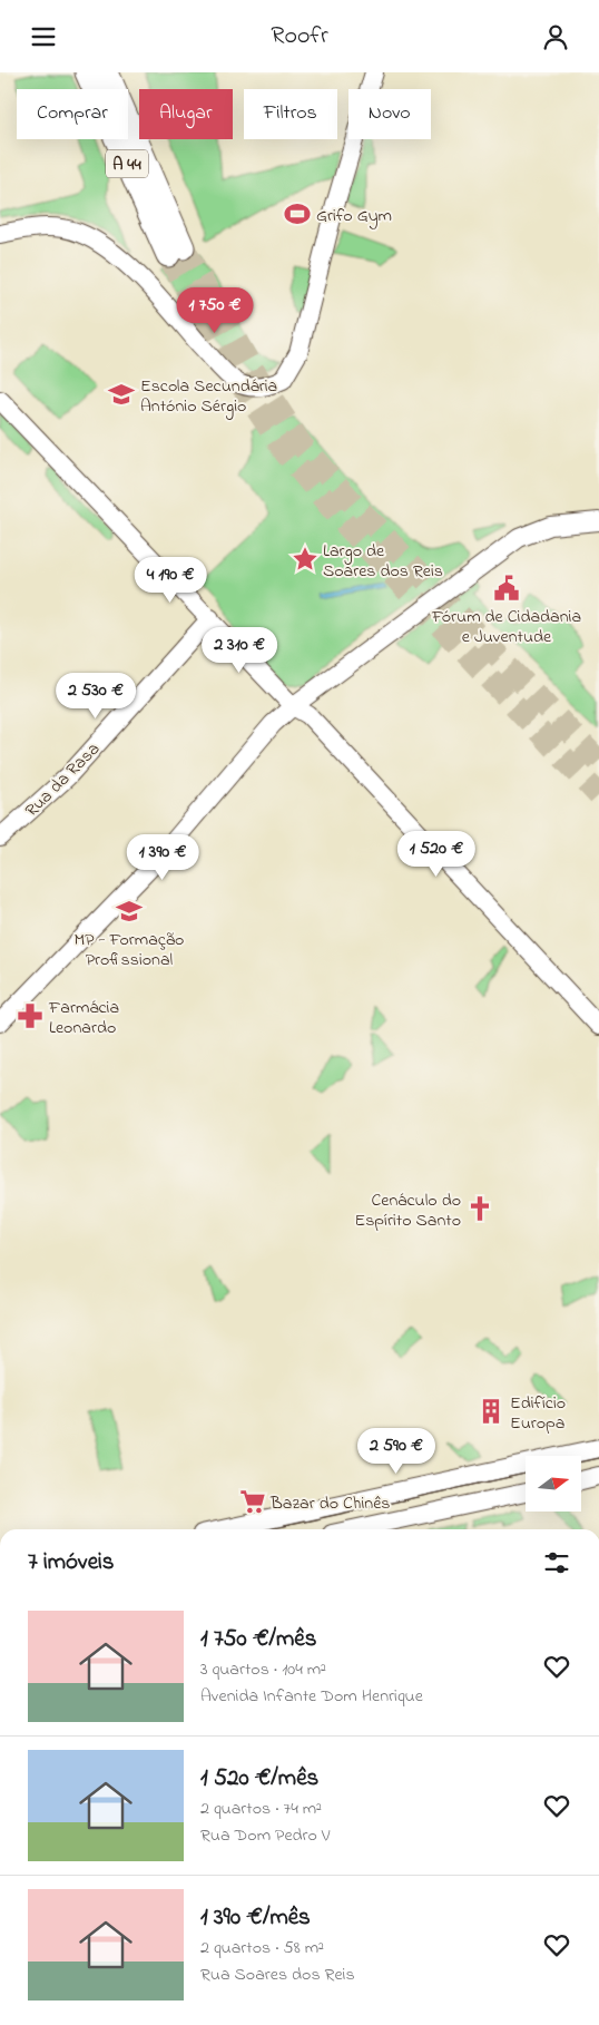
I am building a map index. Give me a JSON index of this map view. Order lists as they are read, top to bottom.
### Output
{
  "streets": {
    "highway": ["A 44"],
    "main road": ["Rua da Rasa"]
  },
  "places": {
    "sports": ["Grifo Gym"],
    "school or university": ["Escola Secundária António Sérgio", "MP - Formação Profissional"],
    "place": ["Largo de Soares dos Reis"],
    "public building": ["Fórum de Cidadania e Juventude"],
    "pharmacy": ["Farmácia Leonardo"],
    "church": ["Cenáculo do Espírito Santo"],
    "building": ["Edifício Europa"],
    "supermarket": ["Bazar do Chinês"]
  },
  "north": "right",
  "page": {
    "header": "Roofr",
    "chip": [
      "Comprar",
      "Alugar",
      "Filtros",
      "Novo"
    ],
    "price": [
      "1 750 €",
      "4 190 €",
      "2 310 €",
      "2 530 €",
      "1 520 €",
      "1 390 €",
      "2 590 €"
    ],
    "heading": "7 imóveis",
    "list": [
      {
        "name": "1 750 €/mês",
        "note": "3 quartos · 104 m² · Avenida Infante Dom Henrique"
      },
      {
        "name": "1 520 €/mês",
        "note": "2 quartos · 74 m² · Rua Dom Pedro V"
      },
      {
        "name": "1 390 €/mês",
        "note": "2 quartos · 58 m² · Rua Soares dos Reis"
      }
    ]
  }
}
